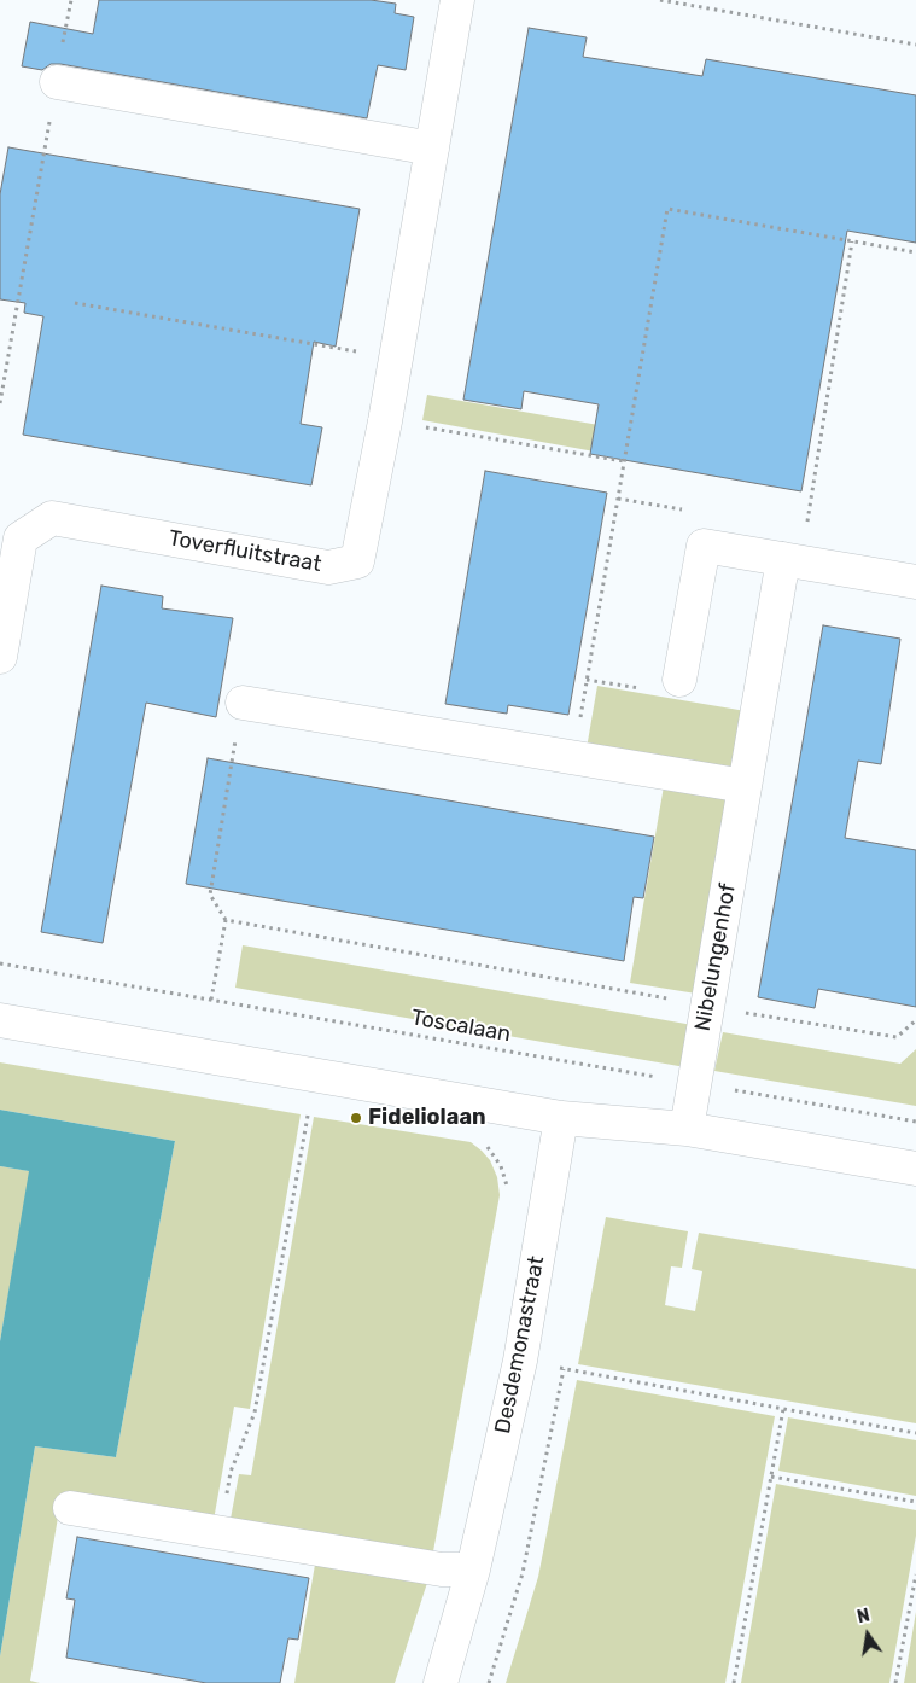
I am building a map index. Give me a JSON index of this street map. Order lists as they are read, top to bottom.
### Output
{
  "streets": {
    "street": ["Toverfluitstraat", "Nibelungenhof", "Desdemonastraat"],
    "path": ["Toscalaan"]
  },
  "crossings": [
    ["Nibelungenhof", "Toscalaan"]
  ],
  "places": ["Fideliolaan"],
  "north": "top"
}
